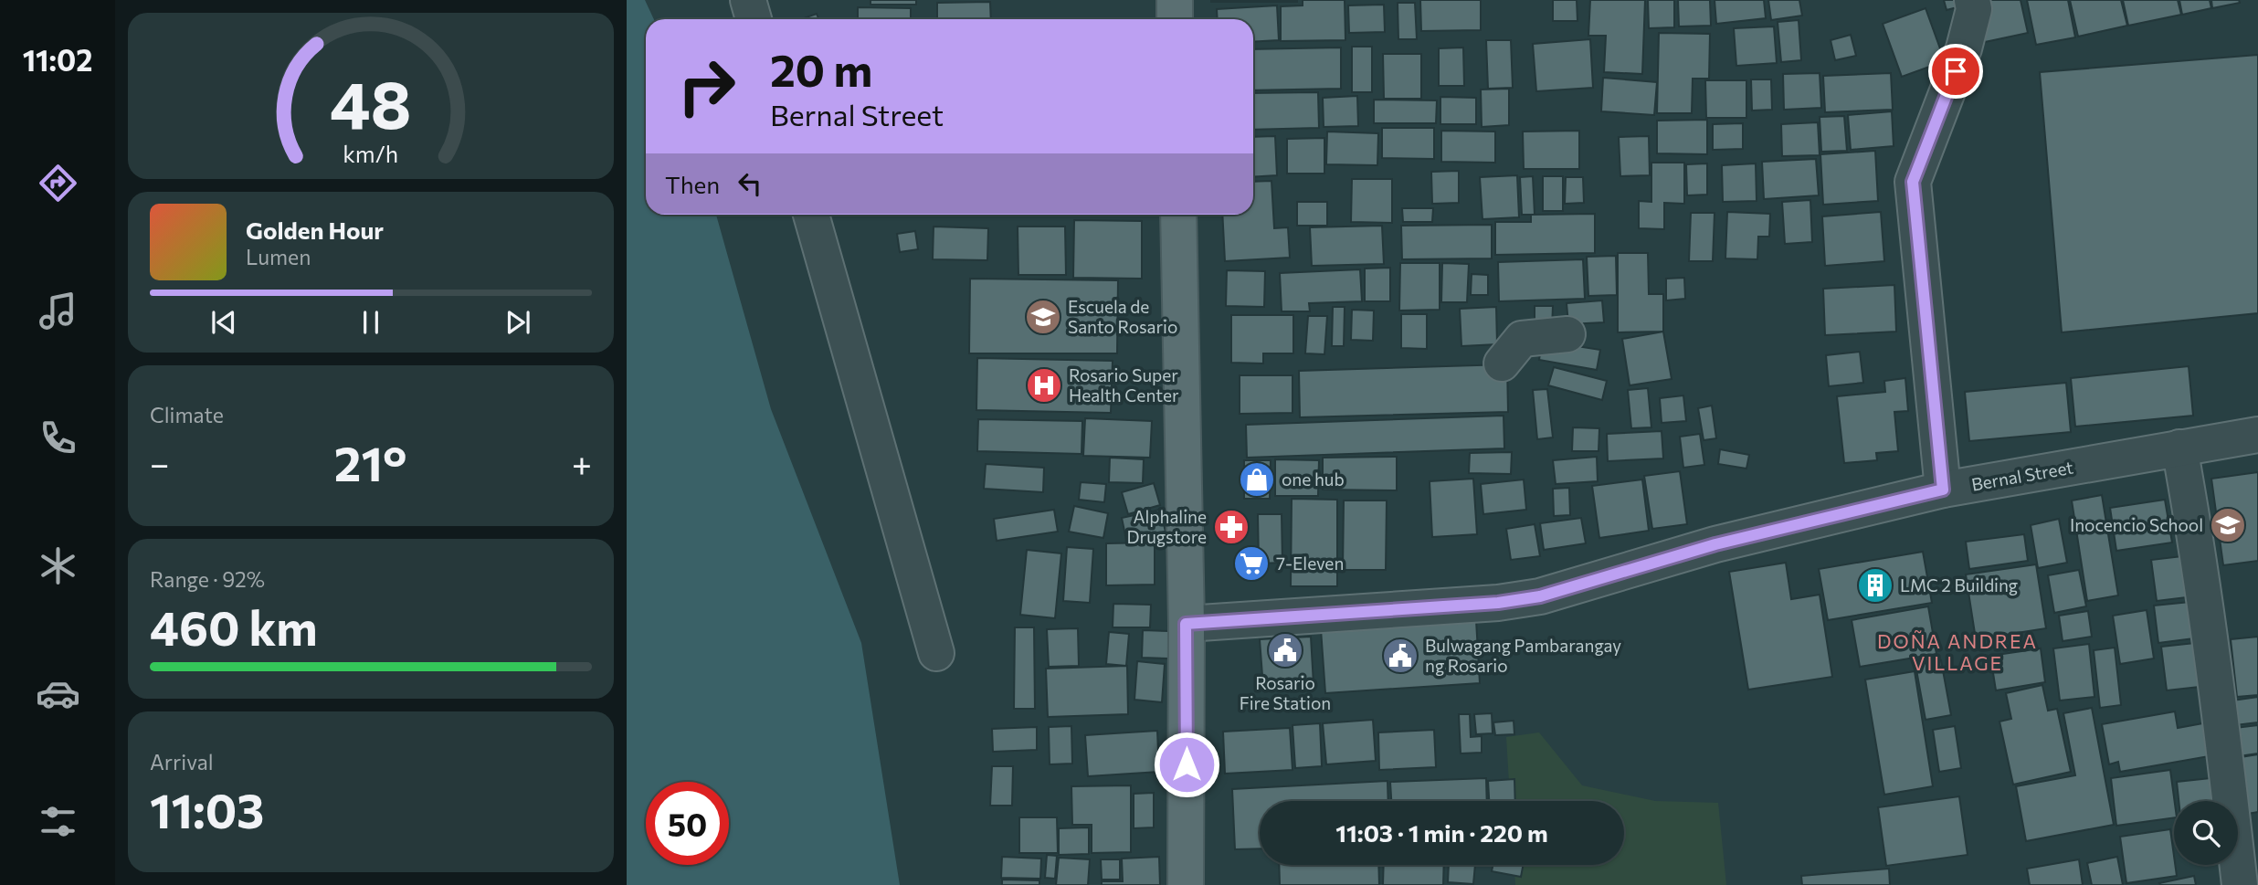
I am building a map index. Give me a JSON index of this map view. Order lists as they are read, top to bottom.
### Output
{
  "streets": {
    "street": ["Bernal Street"]
  },
  "districts": ["DOÑA ANDREA VILLAGE"],
  "places": {
    "school or university": ["Escuela de Santo Rosario", "Inocencio School"],
    "hospital": ["Rosario Super Health Center"],
    "shop": ["one hub"],
    "pharmacy": ["Alphaline Drugstore"],
    "supermarket": ["7-Eleven"],
    "building": ["LMC 2 Building"],
    "public building": ["Rosario Fire Station", "Bulwagang Pambarangay ng Rosario"]
  },
  "page": {
    "tabs": "11:02",
    "turn": ["20 m", "Bernal Street"],
    "then": "Then",
    "song": ["Golden Hour", "Lumen"],
    "tile": [
      "Climate",
      ["Range · 92%", "460 km"],
      ["Arrival", "11:03"]
    ],
    "heat": ["−", "21°", "+"],
    "limit": "50",
    "trip": "11:03 · 1 min · 220 m",
    "gauge": ["48", "km/h"]
  }
}
